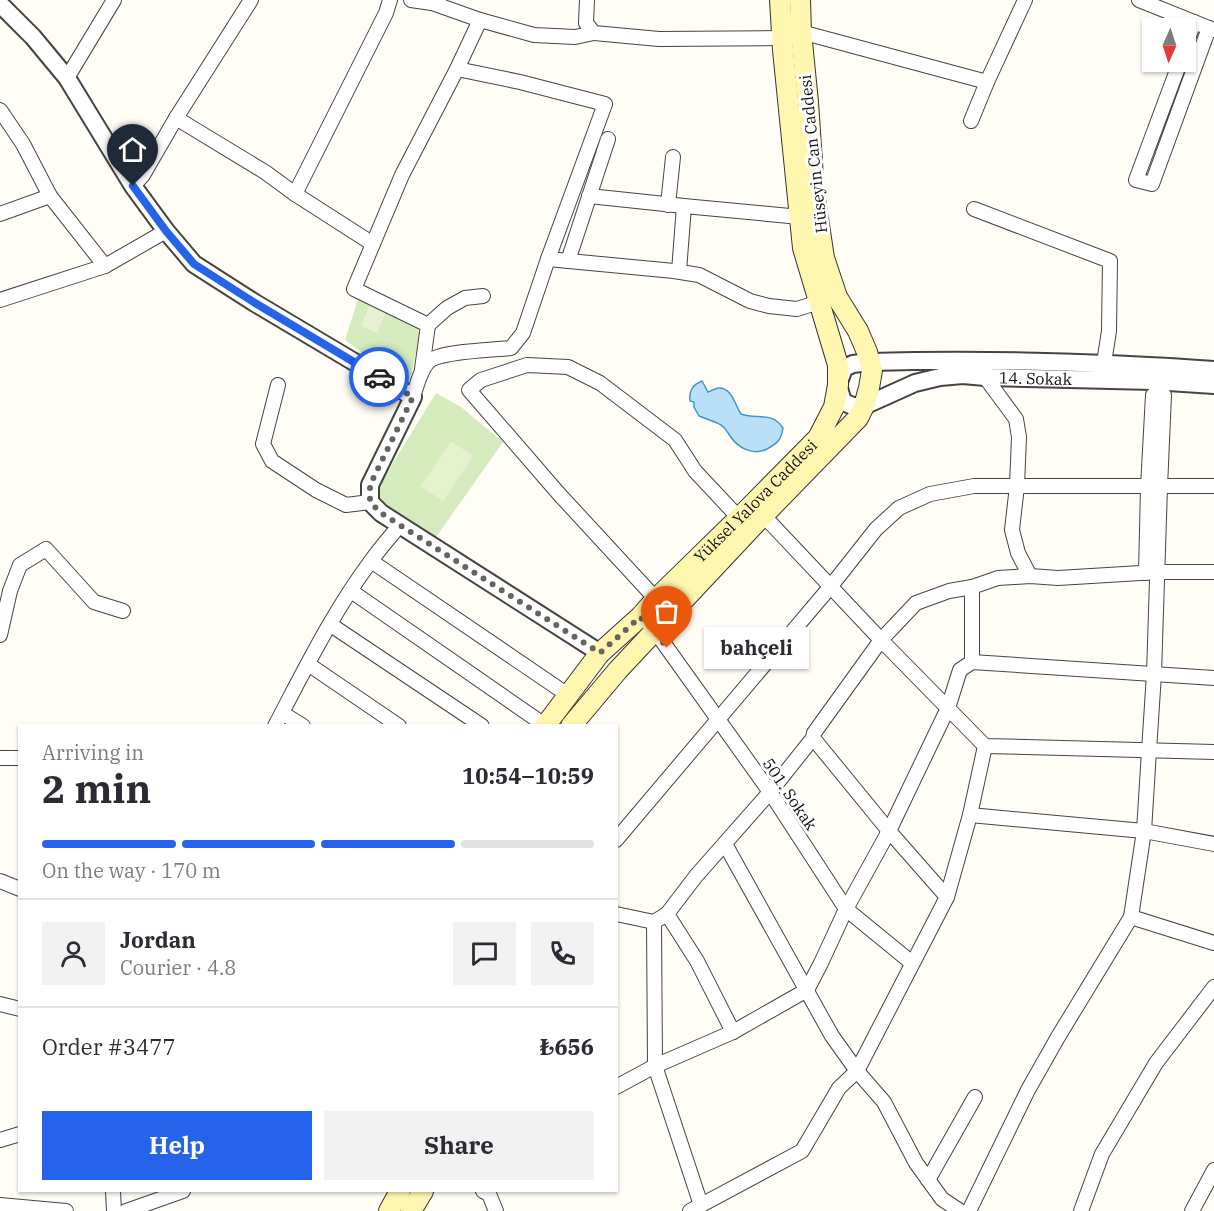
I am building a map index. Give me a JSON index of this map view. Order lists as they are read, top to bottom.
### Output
{
  "streets": {
    "main road": ["Hüseyin Can Caddesi", "Yüksel Yalova Caddesi"],
    "street": ["14. Sokak", "501. Sokak"]
  },
  "crossings": [
    ["Hüseyin Can Caddesi", "Yüksel Yalova Caddesi"],
    ["14. Sokak", "Yüksel Yalova Caddesi"],
    ["Yüksel Yalova Caddesi", "501. Sokak"]
  ],
  "places": ["bahçeli"],
  "north": "bottom",
  "page": {
    "bubble": "bahçeli",
    "heading": ["2 min", "Arriving in", "10:54–10:59"],
    "panel": [
      "Jordan",
      "Courier · 4.8",
      "Order #3477",
      "₺656"
    ],
    "bar": "On the way · 170 m",
    "buttons": ["Help", "Share"]
  }
}
